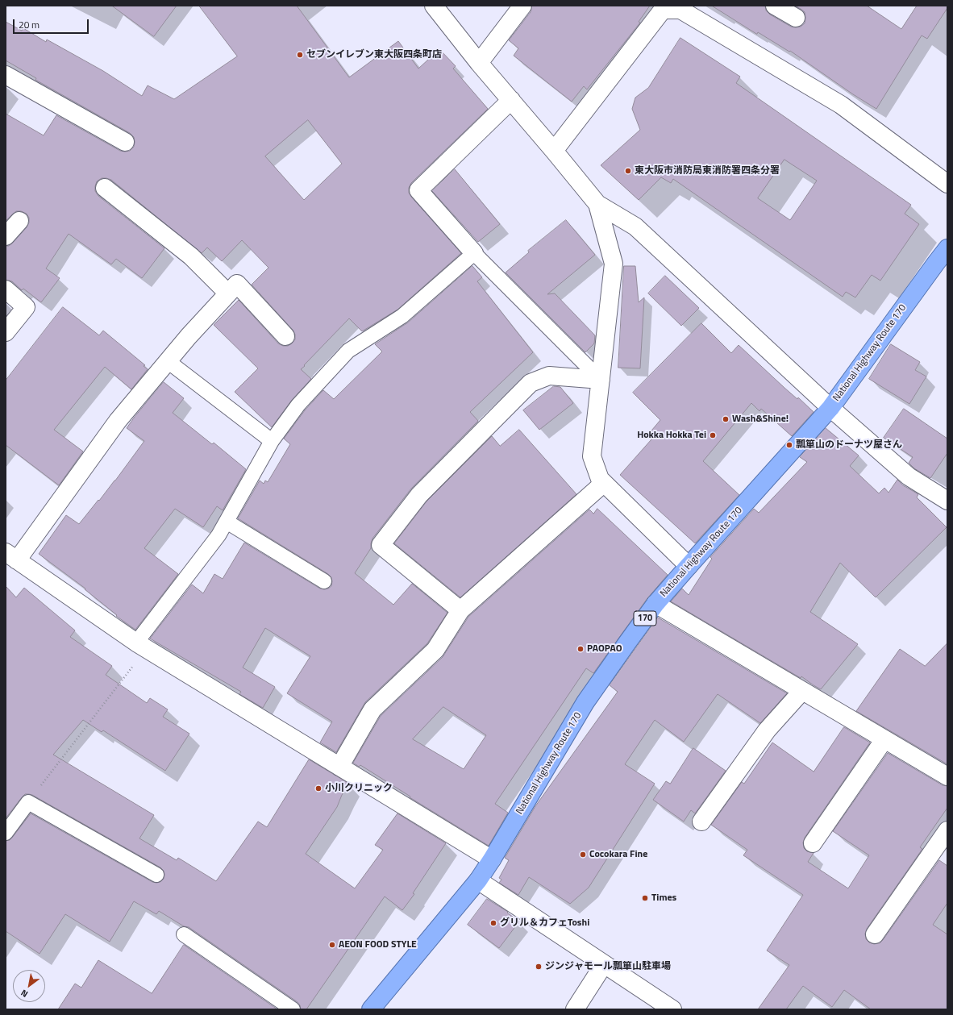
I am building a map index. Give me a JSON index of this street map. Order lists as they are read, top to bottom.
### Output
{
  "streets": {
    "highway": ["National Highway Route 170", "170"]
  },
  "places": [
    "セブンイレブン東大阪四条町店",
    "東大阪市消防局東消防署四条分署",
    "Wash&Shine!",
    "Hokka Hokka Tei",
    "瓢箪山のドーナツ屋さん",
    "PAOPAO",
    "小川クリニック",
    "Cocokara Fine",
    "Times",
    "グリル＆カフェToshi",
    "AEON FOOD STYLE",
    "ジンジャモール瓢箪山駐車場"
  ],
  "scale_bar": "20 m",
  "north": "bottom left"
}
